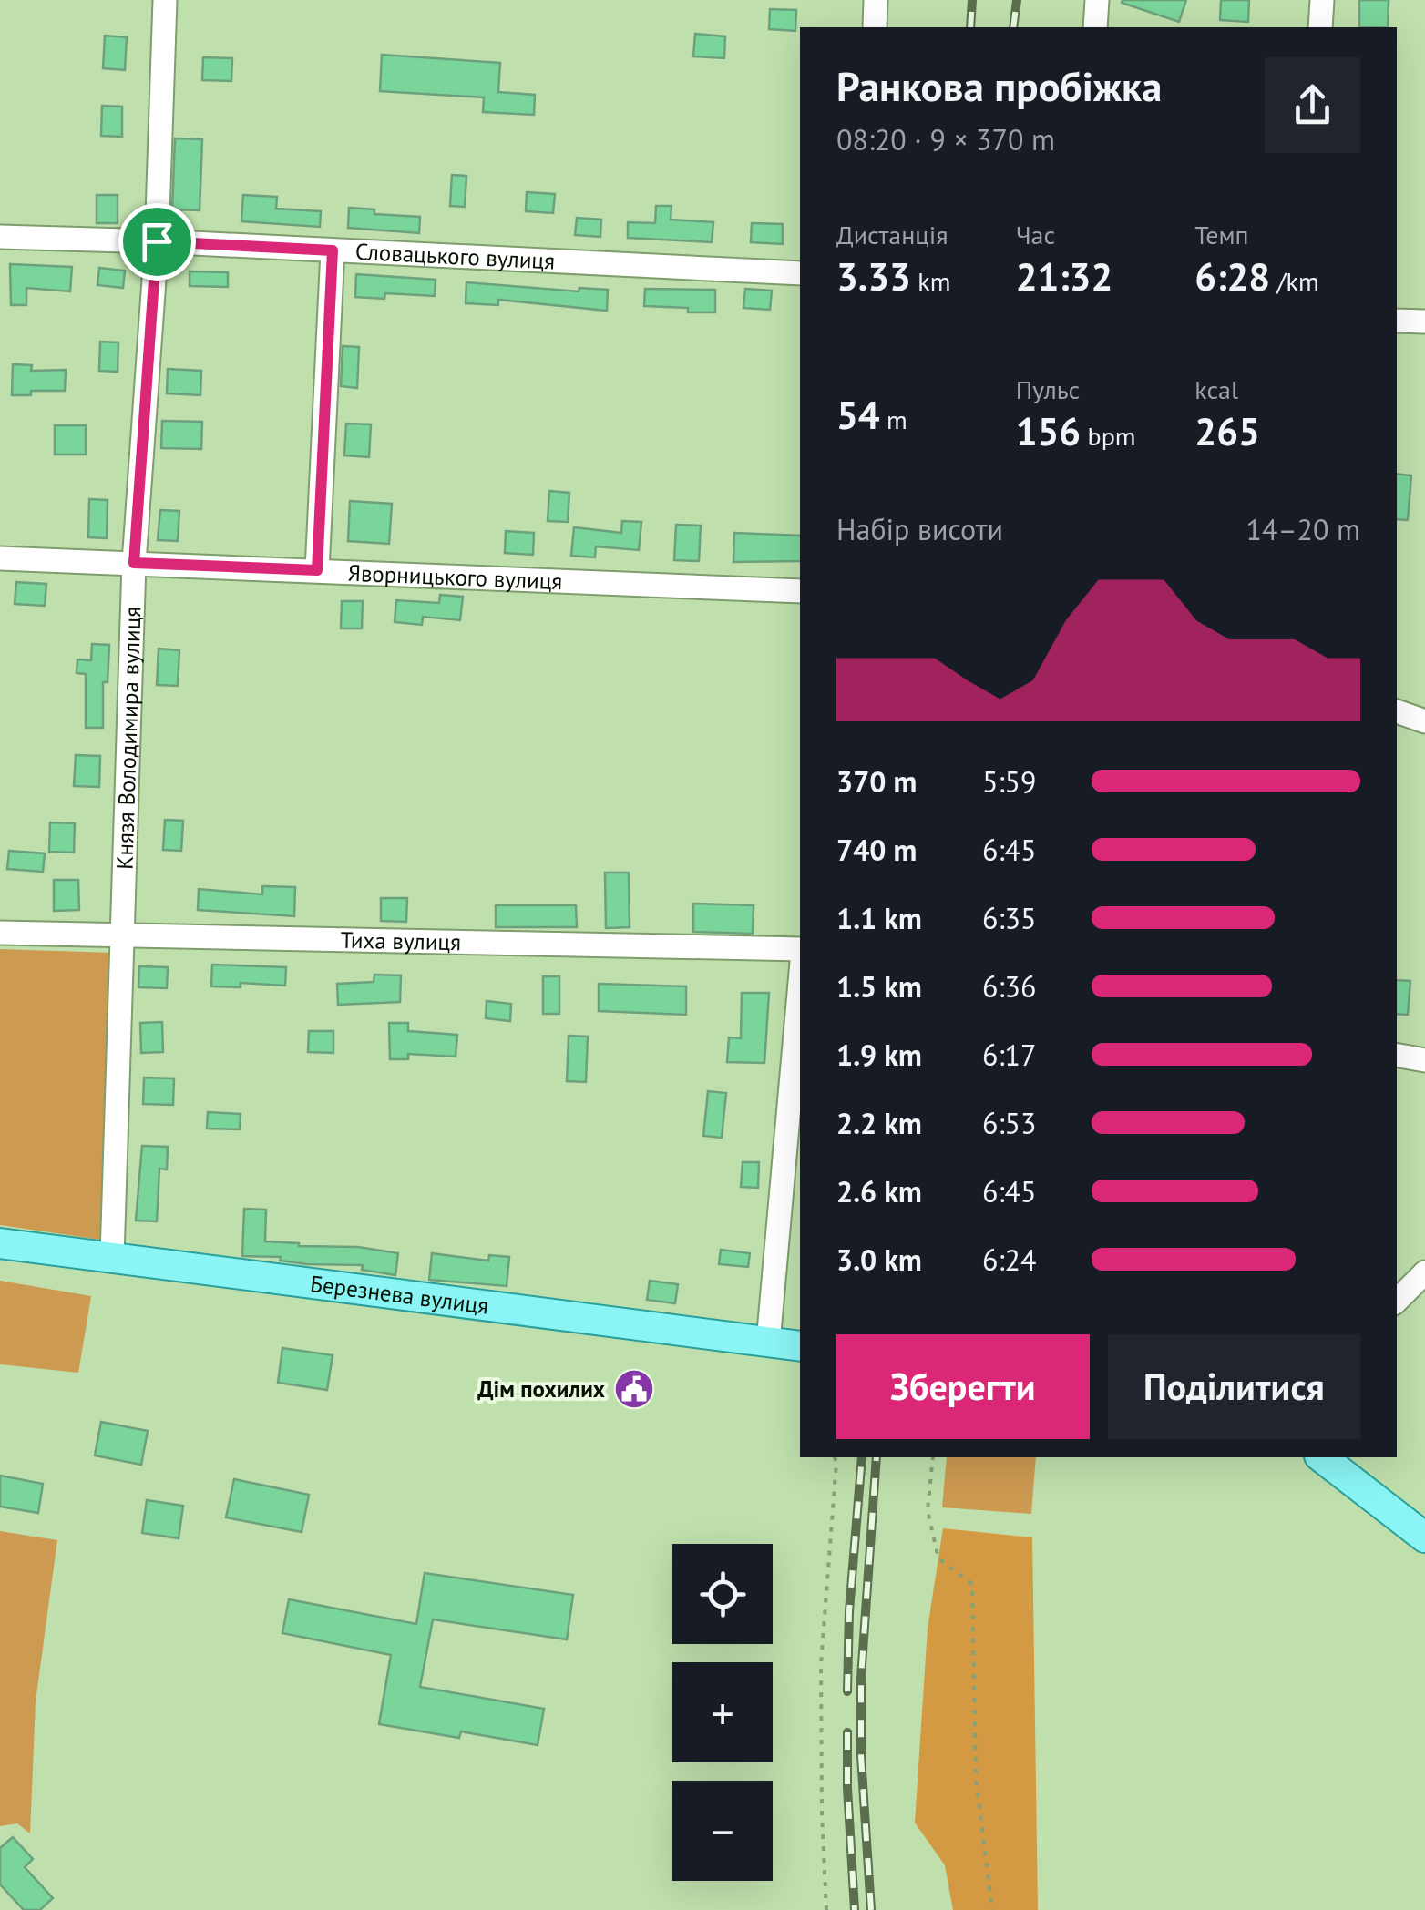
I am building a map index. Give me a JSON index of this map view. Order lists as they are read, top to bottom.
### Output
{
  "streets": {
    "main road": ["Березнева вулиця"],
    "street": [
      "Словацького вулиця",
      "Яворницького вулиця",
      "Князя Володимира вулиця",
      "Тиха вулиця"
    ]
  },
  "crossings": [
    ["Словацького вулиця", "Князя Володимира вулиця"],
    ["Яворницького вулиця", "Князя Володимира вулиця"],
    ["Князя Володимира вулиця", "Тиха вулиця"],
    ["Князя Володимира вулиця", "Березнева вулиця"]
  ],
  "places": {
    "public building": ["Дiм похилих"]
  },
  "page": {
    "heading": ["Ранкова пробіжка", "08:20 · 9 × 370 m"],
    "stats": [
      ["Дистанція", "3.33 km"],
      ["Час", "21:32"],
      ["Темп", "6:28 /km"],
      ["54 m"],
      ["Пульс", "156 bpm"],
      ["kcal", "265"]
    ],
    "chart": ["Набір висоти", "14–20 m"],
    "list": [
      {
        "name": "370 m",
        "note": "5:59"
      },
      {
        "name": "740 m",
        "note": "6:45"
      },
      {
        "name": "1.1 km",
        "note": "6:35"
      },
      {
        "name": "1.5 km",
        "note": "6:36"
      },
      {
        "name": "1.9 km",
        "note": "6:17"
      },
      {
        "name": "2.2 km",
        "note": "6:53"
      },
      {
        "name": "2.6 km",
        "note": "6:45"
      },
      {
        "name": "3.0 km",
        "note": "6:24"
      }
    ],
    "buttons": ["Зберегти", "Поділитися"],
    "map_buttons": ["+", "−"]
  }
}
